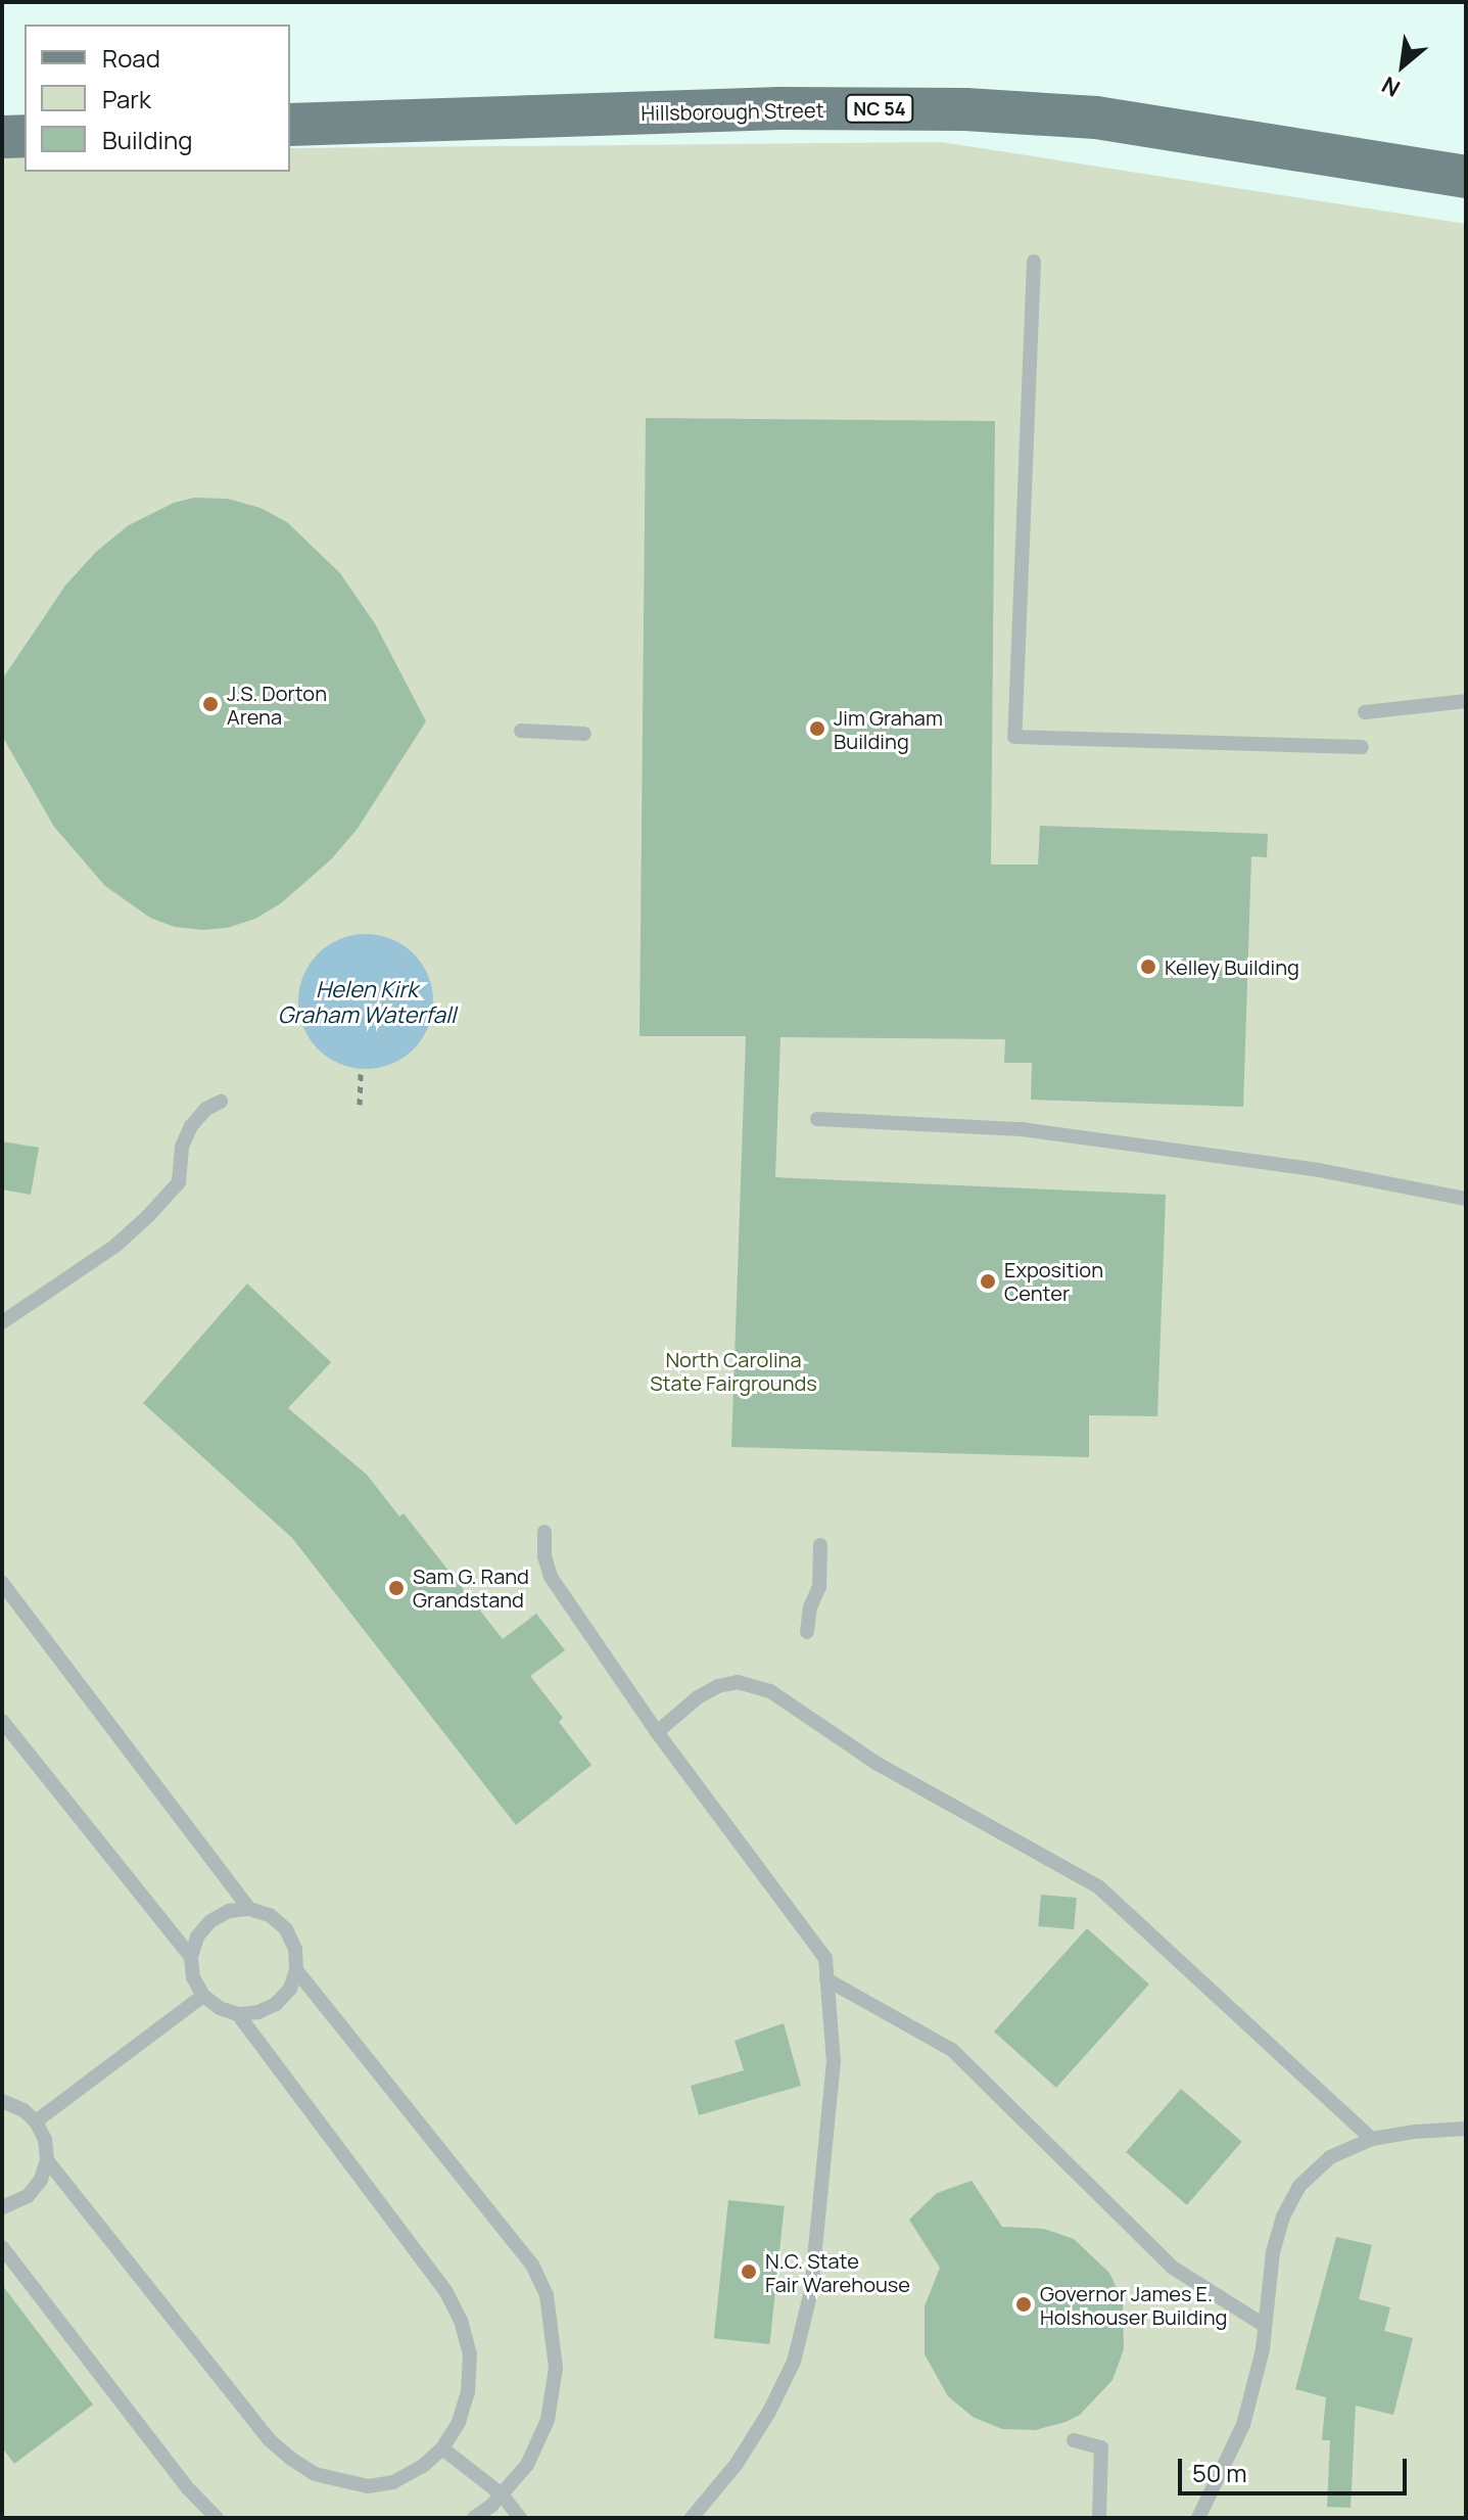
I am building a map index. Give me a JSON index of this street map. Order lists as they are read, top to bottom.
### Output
{
  "streets": {
    "main road": ["NC 54", "Hillsborough Street"]
  },
  "water": ["Helen Kirk Graham Waterfall"],
  "parks": ["North Carolina State Fairgrounds"],
  "places": [
    "J.S. Dorton Arena",
    "Jim Graham Building",
    "Kelley Building",
    "Exposition Center",
    "Sam G. Rand Grandstand",
    "N.C. State Fair Warehouse",
    "Governor James E. Holshouser Building"
  ],
  "legend": ["Road", "Park", "Building"],
  "scale_bar": "50 m",
  "north": "bottom left"
}
